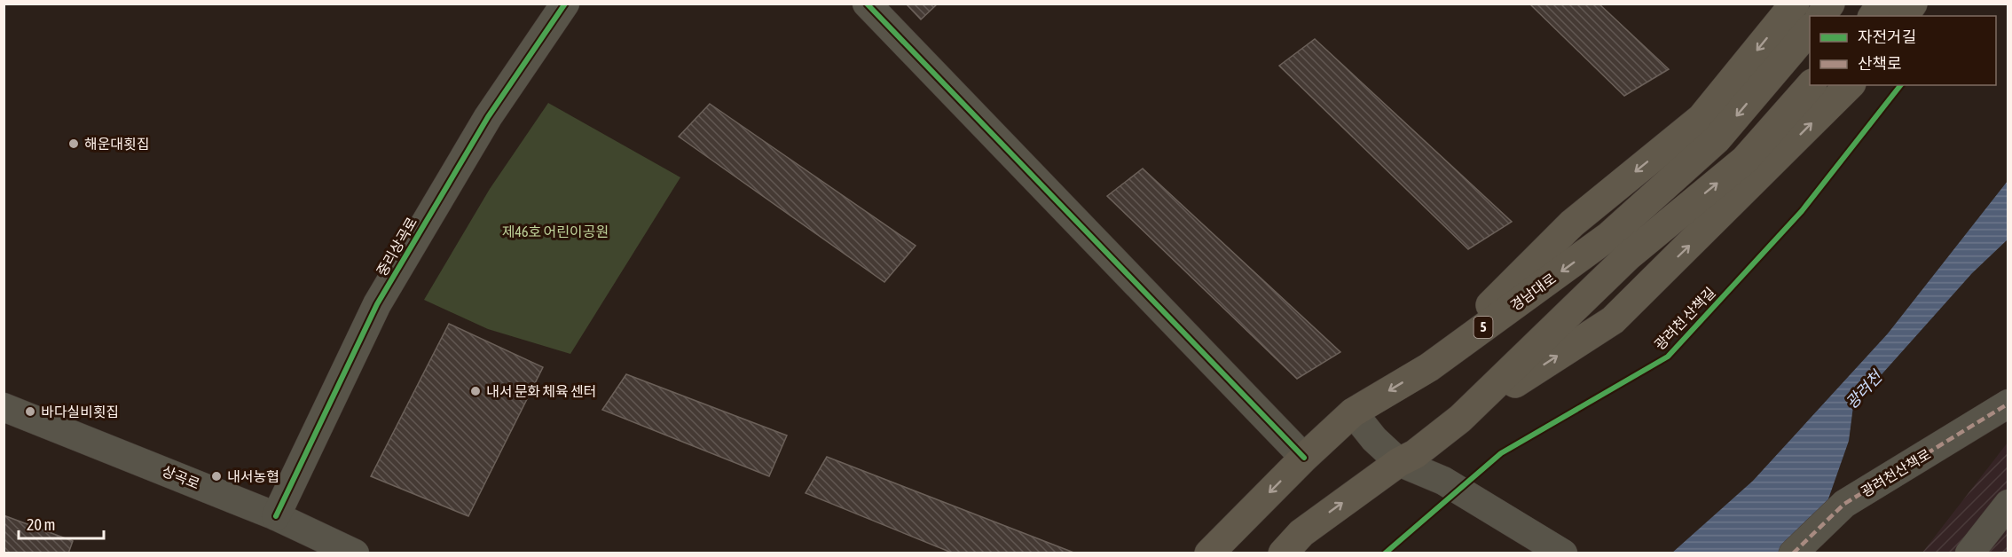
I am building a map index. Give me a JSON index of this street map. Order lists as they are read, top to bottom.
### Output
{
  "streets": {
    "highway": ["경남대로", "5"],
    "street": ["중리상곡로", "광려천산책로", "상곡로"],
    "cycle path": ["광려천 산책길"]
  },
  "crossings": [
    ["중리상곡로", "상곡로"]
  ],
  "water": ["광려천"],
  "parks": ["제46호 어린이공원"],
  "places": [
    "해운대횟집",
    "내서 문화 체육 센터",
    "바다실비횟집",
    "내서농협"
  ],
  "legend": ["자전거길", "산책로"],
  "scale_bar": "20 m"
}
